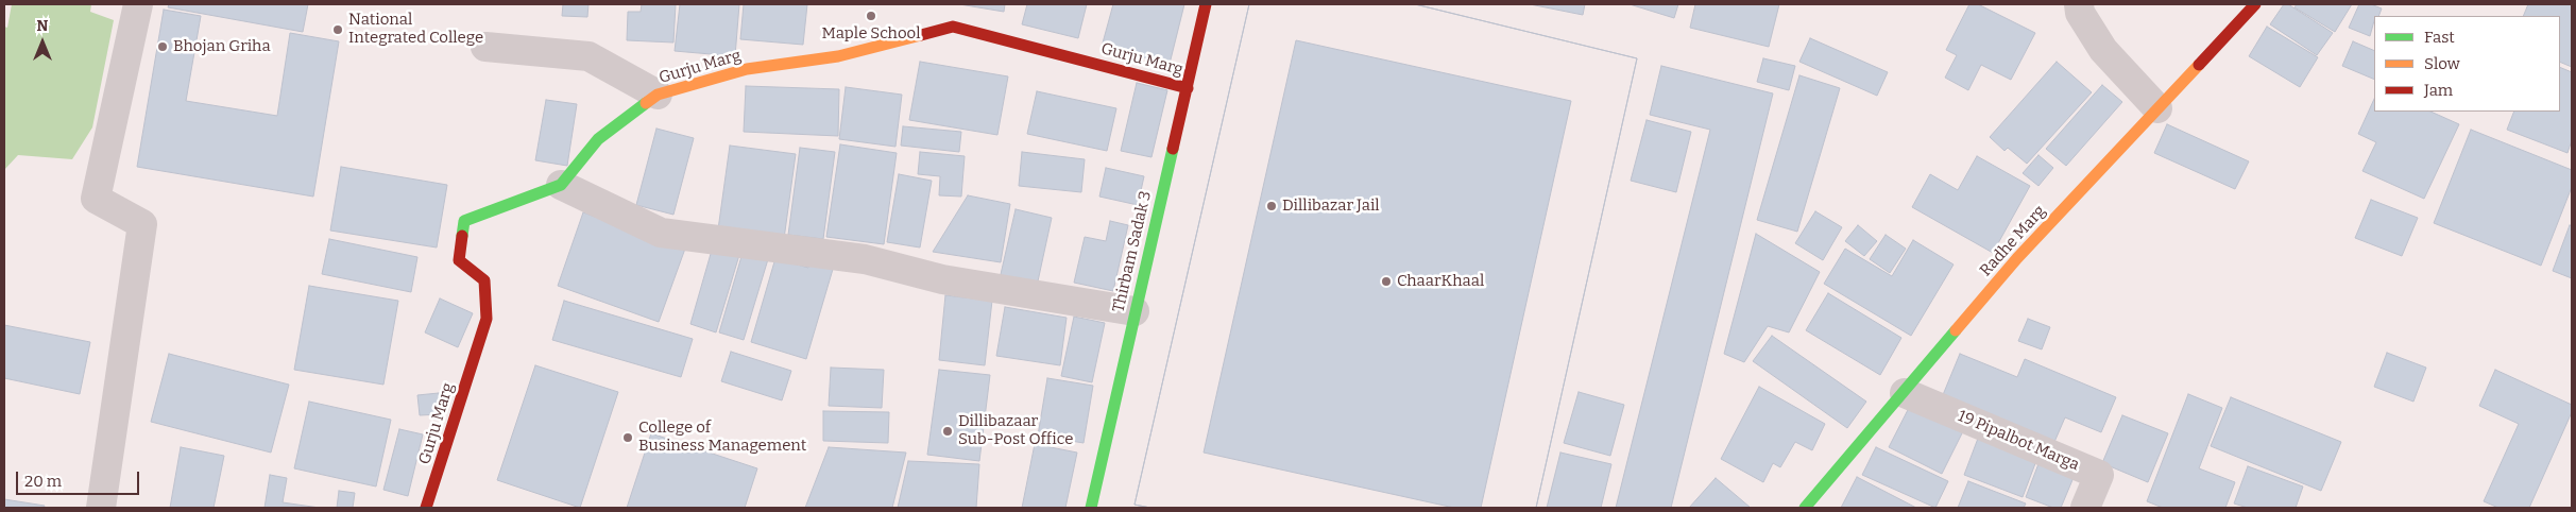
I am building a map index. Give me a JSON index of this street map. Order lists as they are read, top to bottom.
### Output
{
  "streets": {
    "street": [
      "Gurju Marg",
      "Radhe Marg",
      "Thirbam Sadak 3",
      "19 Pipalbot Marga"
    ]
  },
  "crossings": [
    ["Gurju Marg", "Thirbam Sadak 3"],
    ["Radhe Marg", "19 Pipalbot Marga"]
  ],
  "places": [
    "Maple School",
    "National Integrated College",
    "Bhojan Griha",
    "Dillibazar Jail",
    "ChaarKhaal",
    "Dillibazaar Sub-Post Office",
    "College of Business Management"
  ],
  "legend": ["Fast", "Slow", "Jam"],
  "scale_bar": "20 m",
  "north": "top"
}
